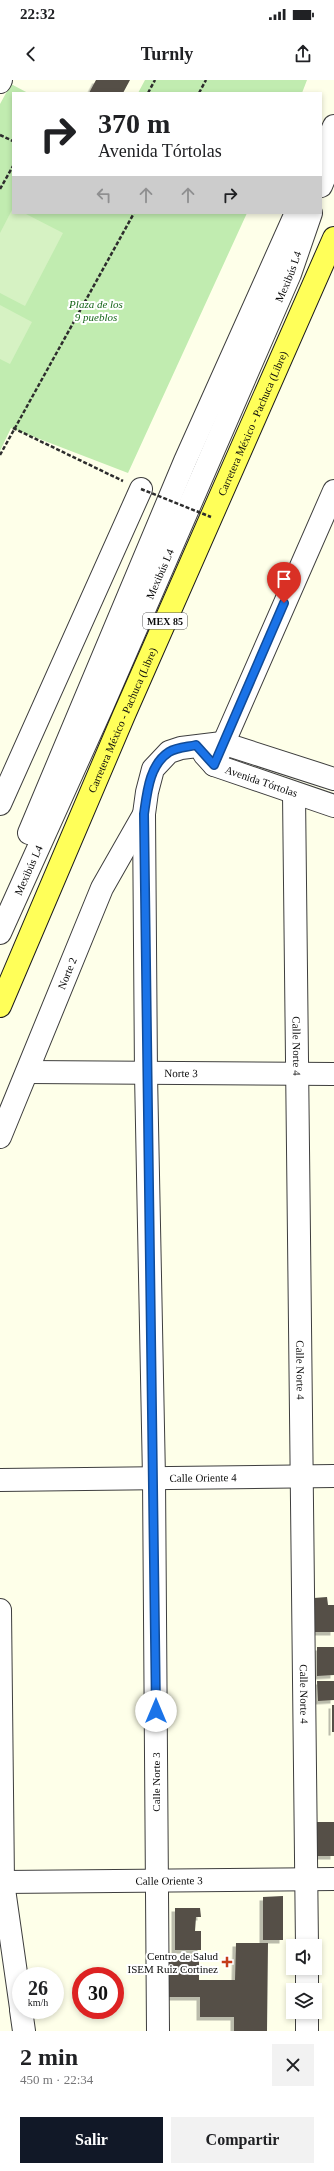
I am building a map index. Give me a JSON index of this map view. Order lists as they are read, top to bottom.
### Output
{
  "streets": {
    "main road": ["Carretera México - Pachuca (Libre)", "MEX 85"],
    "street": [
      "Mexibús L4",
      "Avenida Tórtolas",
      "Norte 2",
      "Calle Norte 4",
      "Norte 3",
      "Calle Oriente 4",
      "Calle Norte 3",
      "Calle Oriente 3"
    ]
  },
  "crossings": [
    ["Avenida Tórtolas", "Calle Norte 4"],
    ["Avenida Tórtolas", "Calle Norte 3"],
    ["Norte 2", "Norte 3"],
    ["Norte 2", "Calle Norte 3"],
    ["Calle Norte 4", "Norte 3"],
    ["Calle Norte 4", "Calle Oriente 4"],
    ["Calle Norte 4", "Calle Oriente 3"],
    ["Norte 3", "Calle Norte 3"],
    ["Calle Oriente 4", "Calle Norte 3"],
    ["Calle Norte 3", "Calle Oriente 3"]
  ],
  "parks": ["Plaza de los 9 pueblos"],
  "places": {
    "health": ["Centro de Salud ISEM Ruiz Cortinez"]
  },
  "page": {
    "status": "22:32",
    "header": "Turnly",
    "turn": ["370 m", "Avenida Tórtolas"],
    "speed": "26 km/h",
    "limit": "30",
    "heading": ["2 min", "450 m · 22:34"],
    "buttons": ["Salir", "Compartir"]
  }
}
